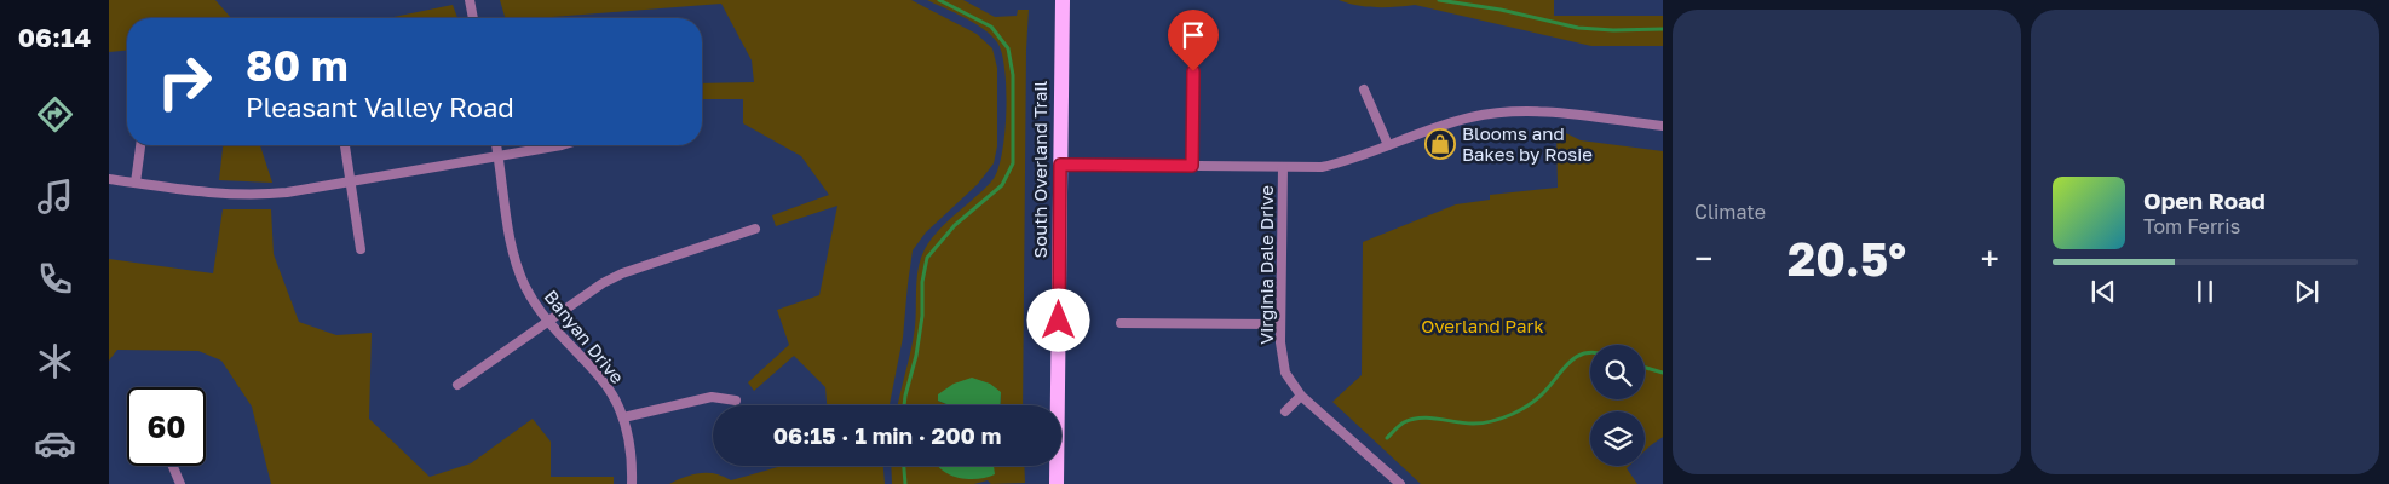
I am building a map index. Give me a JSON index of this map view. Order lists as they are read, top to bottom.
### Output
{
  "streets": {
    "main road": ["South Overland Trail"],
    "street": ["Virginia Dale Drive", "Banyan Drive"]
  },
  "parks": ["Overland Park"],
  "places": {
    "shop": ["Blooms and Bakes by Rosie"]
  },
  "page": {
    "tabs": "06:14",
    "tile": "Climate",
    "turn": ["80 m", "Pleasant Valley Road"],
    "song": ["Open Road", "Tom Ferris"],
    "heat": ["−", "20.5°", "+"],
    "limit": "60",
    "trip": "06:15 · 1 min · 200 m"
  }
}
